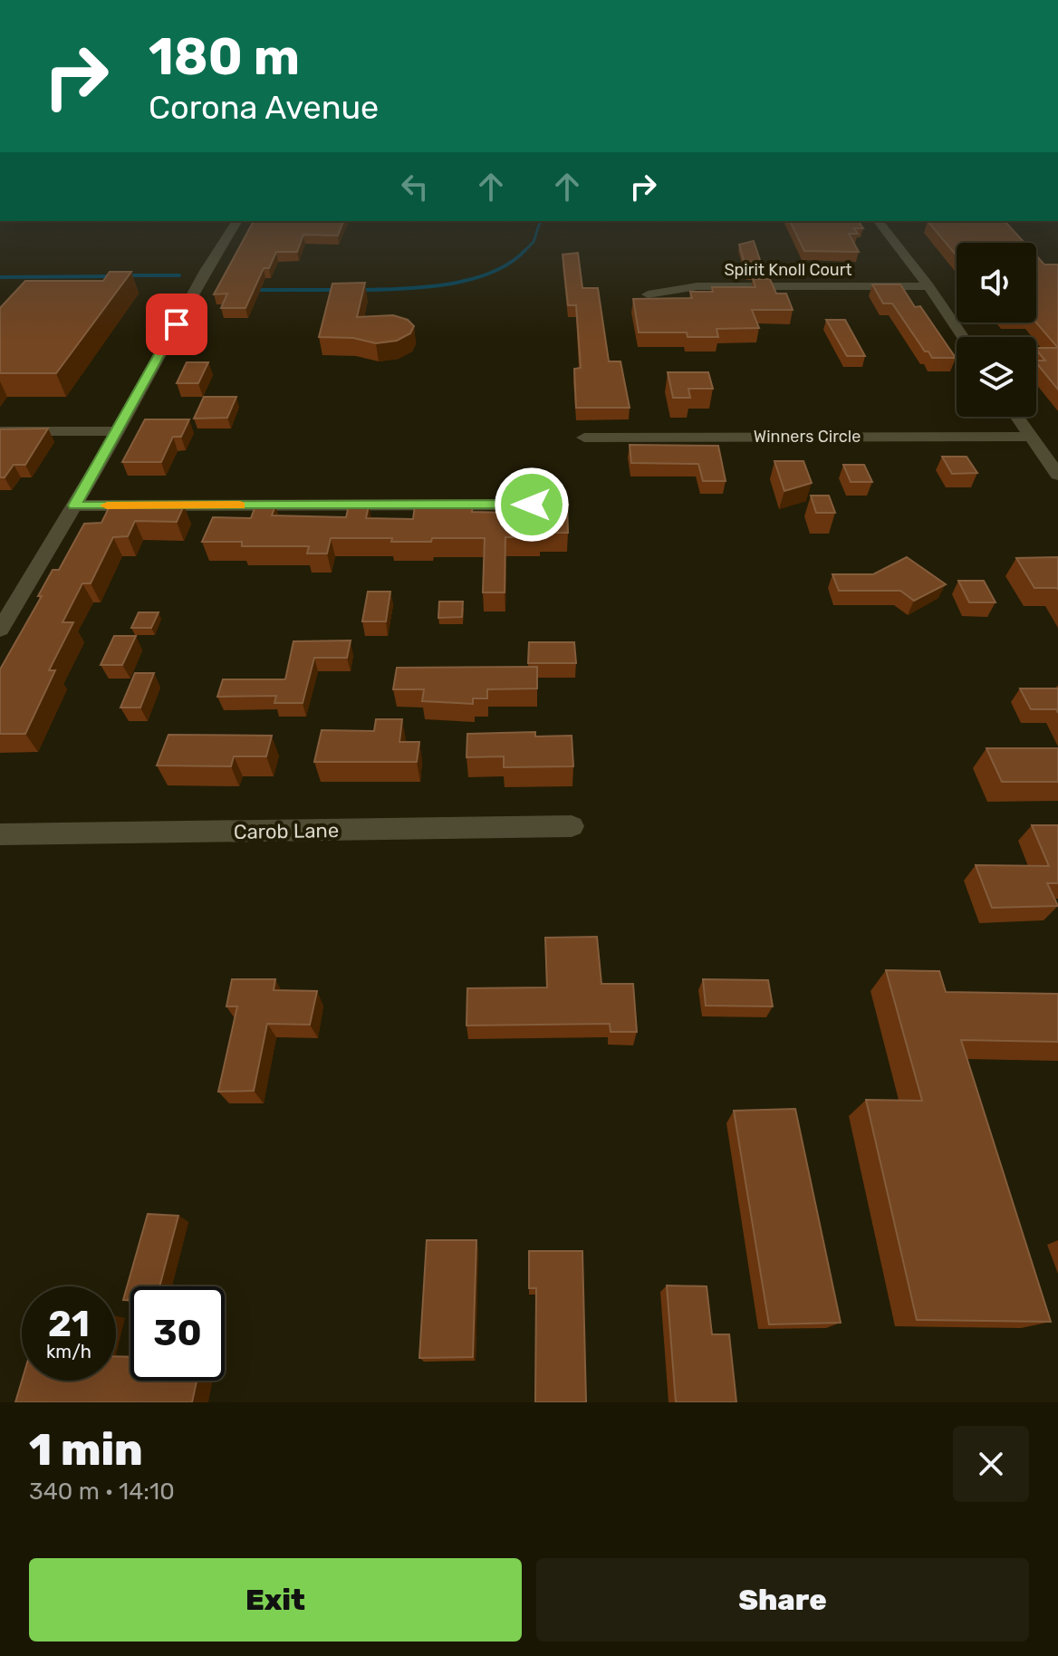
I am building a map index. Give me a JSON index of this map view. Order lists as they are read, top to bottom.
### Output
{
  "streets": {
    "street": ["Spirit Knoll Court", "Winners Circle", "Carob Lane"]
  },
  "page": {
    "turn": ["180 m", "Corona Avenue"],
    "speed": "21 km/h",
    "limit": "30",
    "heading": ["1 min", "340 m · 14:10"],
    "buttons": ["Exit", "Share"]
  }
}
